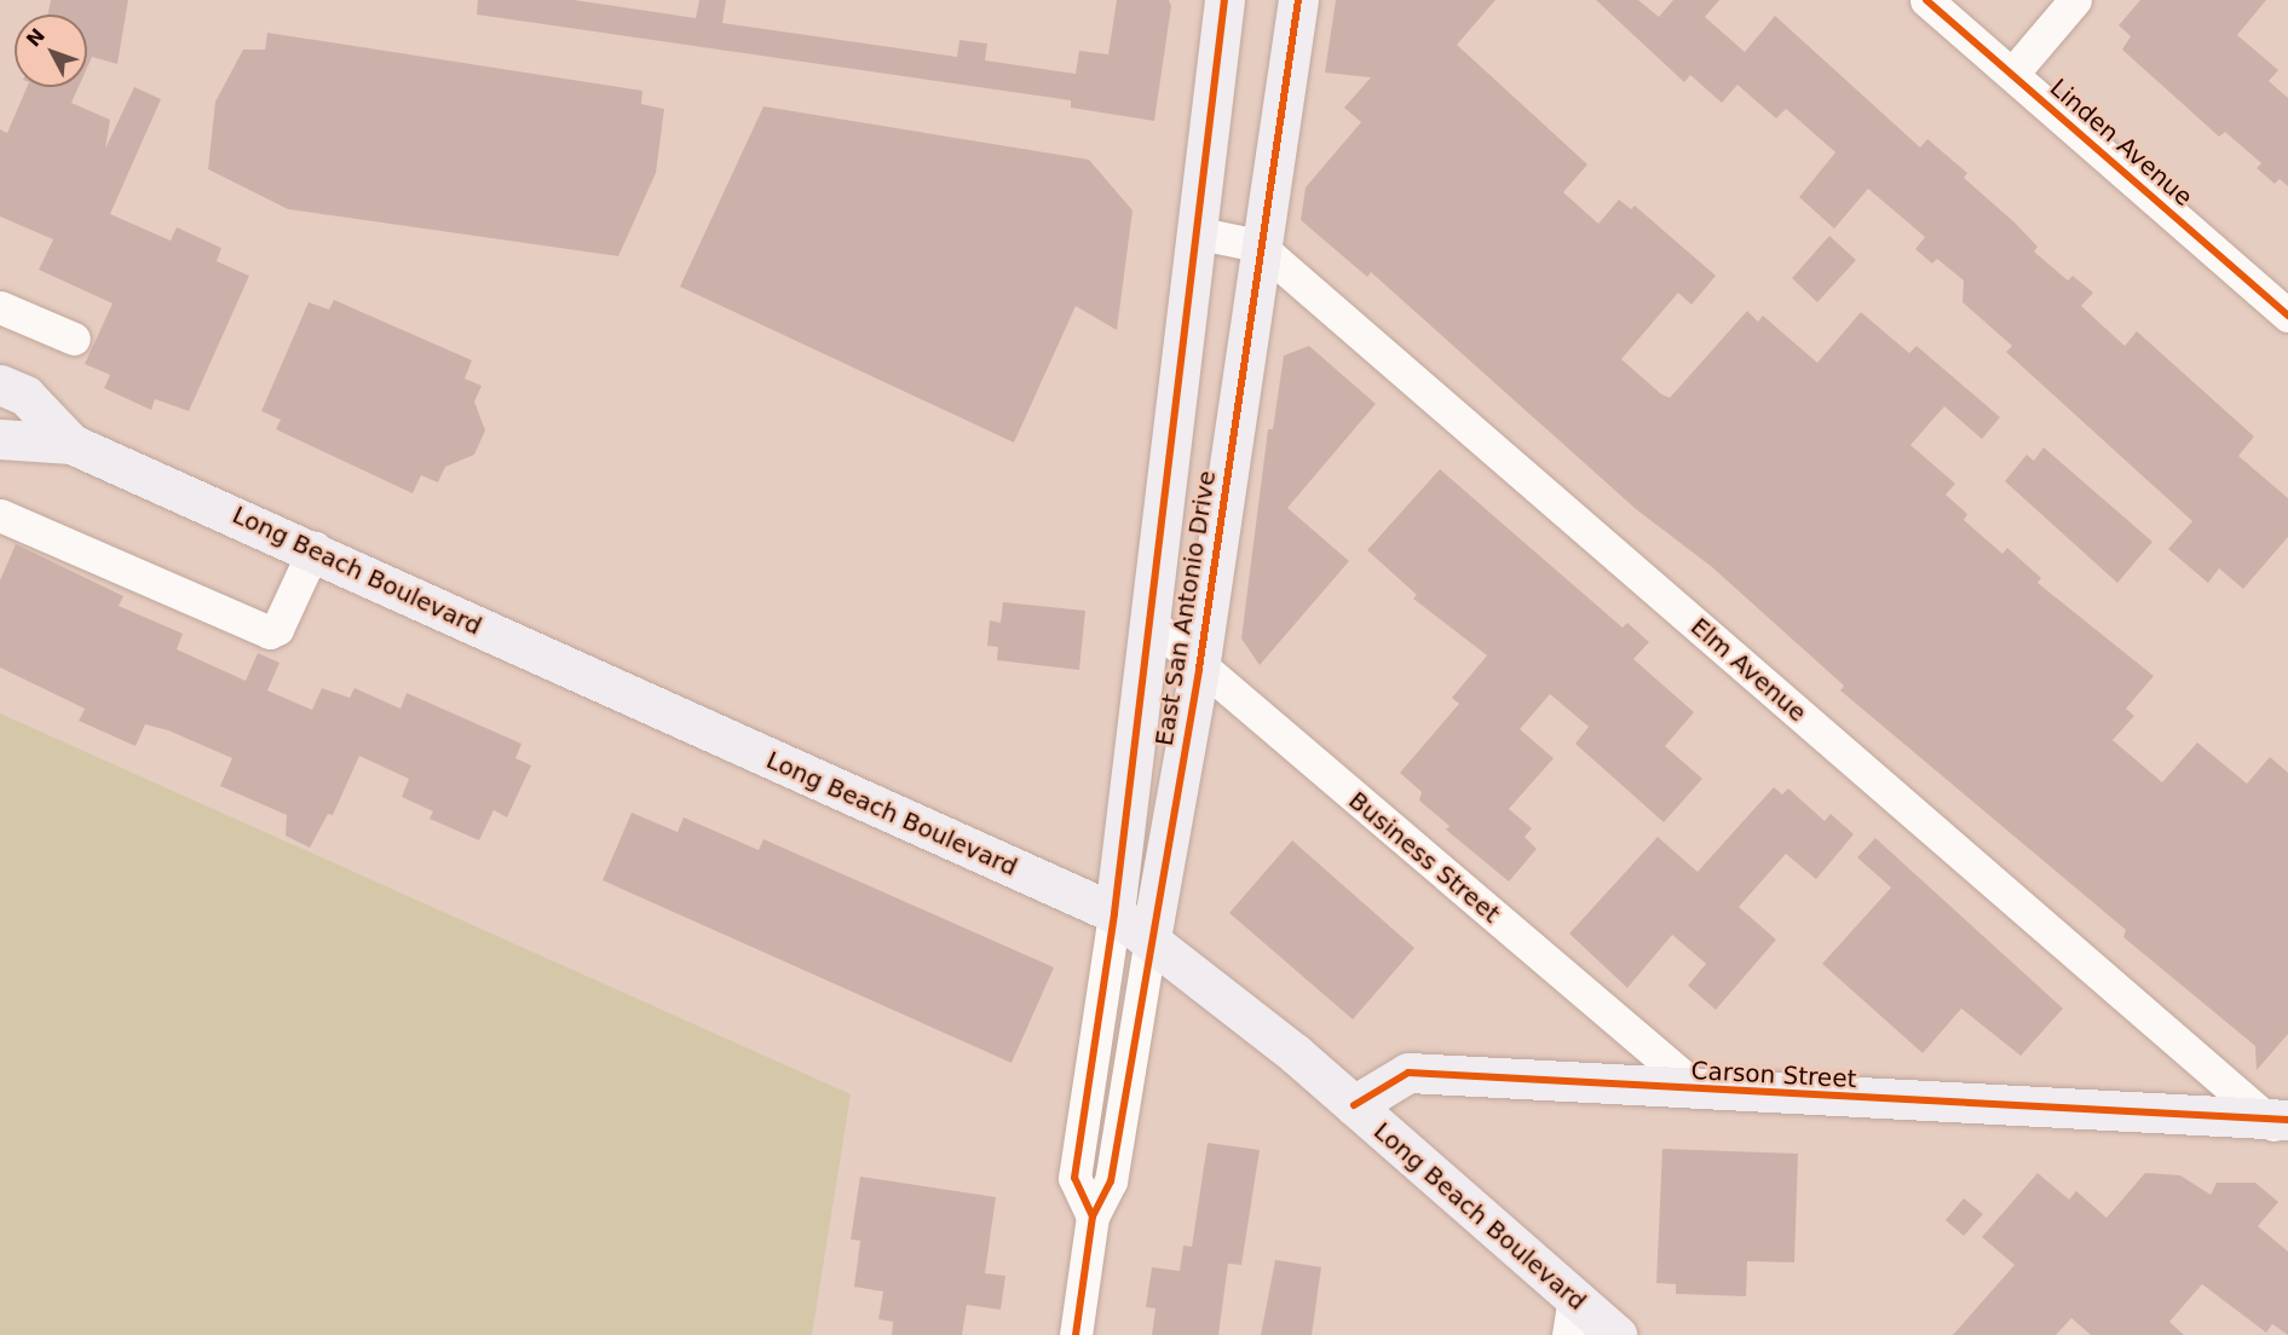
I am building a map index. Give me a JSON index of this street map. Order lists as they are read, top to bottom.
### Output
{
  "streets": {
    "main road": ["Long Beach Boulevard", "East San Antonio Drive", "Carson Street"],
    "street": ["Linden Avenue", "Elm Avenue", "Business Street"]
  },
  "crossings": [
    ["Long Beach Boulevard", "East San Antonio Drive"],
    ["Long Beach Boulevard", "Carson Street"],
    ["East San Antonio Drive", "Elm Avenue"],
    ["East San Antonio Drive", "Business Street"],
    ["Elm Avenue", "Carson Street"],
    ["Business Street", "Carson Street"]
  ],
  "north": "top left"
}
